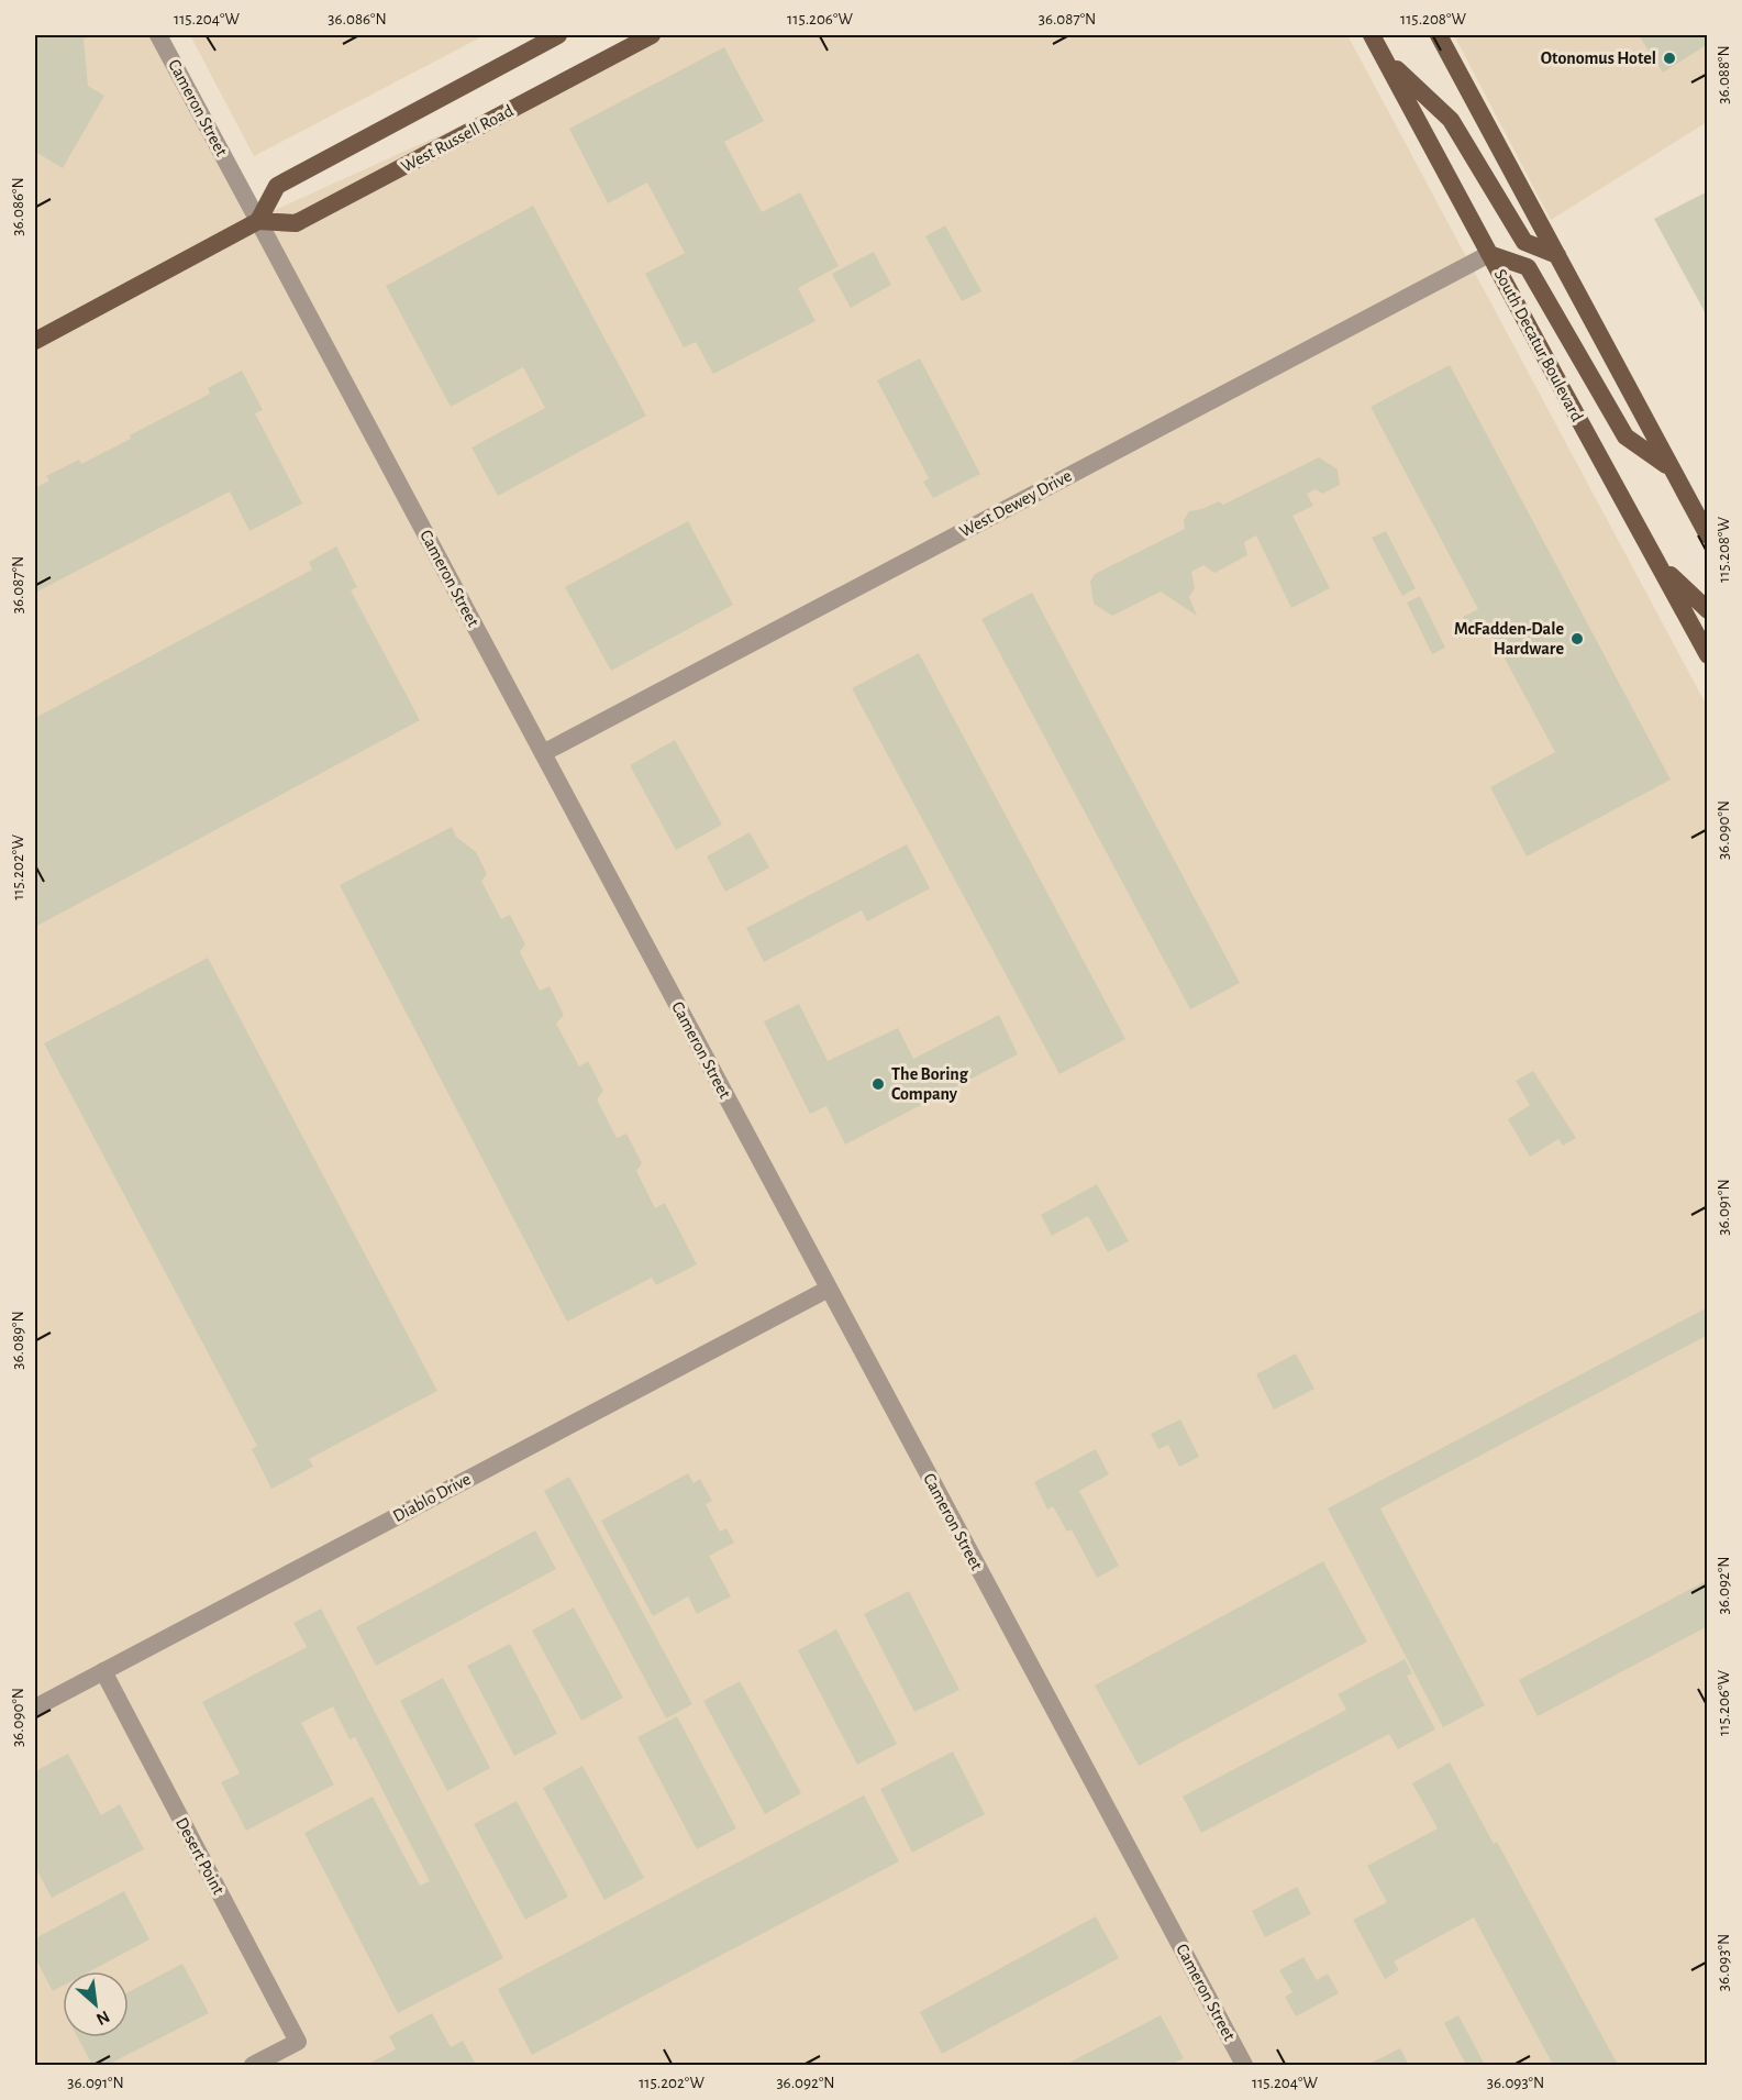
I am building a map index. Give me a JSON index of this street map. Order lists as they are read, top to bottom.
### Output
{
  "streets": {
    "main road": ["West Russell Road", "South Decatur Boulevard"],
    "street": [
      "Cameron Street",
      "West Dewey Drive",
      "Diablo Drive",
      "Desert Point"
    ]
  },
  "crossings": [
    ["Cameron Street", "West Russell Road"],
    ["Cameron Street", "West Dewey Drive"],
    ["Cameron Street", "Diablo Drive"],
    ["South Decatur Boulevard", "West Dewey Drive"],
    ["Diablo Drive", "Desert Point"]
  ],
  "places": ["Otonomus Hotel", "McFadden-Dale Hardware", "The Boring Company"],
  "north": "bottom right",
  "coordinates": [
    "115.204°W",
    "36.086°N",
    "115.206°W",
    "36.087°N",
    "115.208°W",
    "36.088°N",
    "36.090°N",
    "115.202°W",
    "36.091°N",
    "36.089°N",
    "36.092°N",
    "36.093°N"
  ]
}
